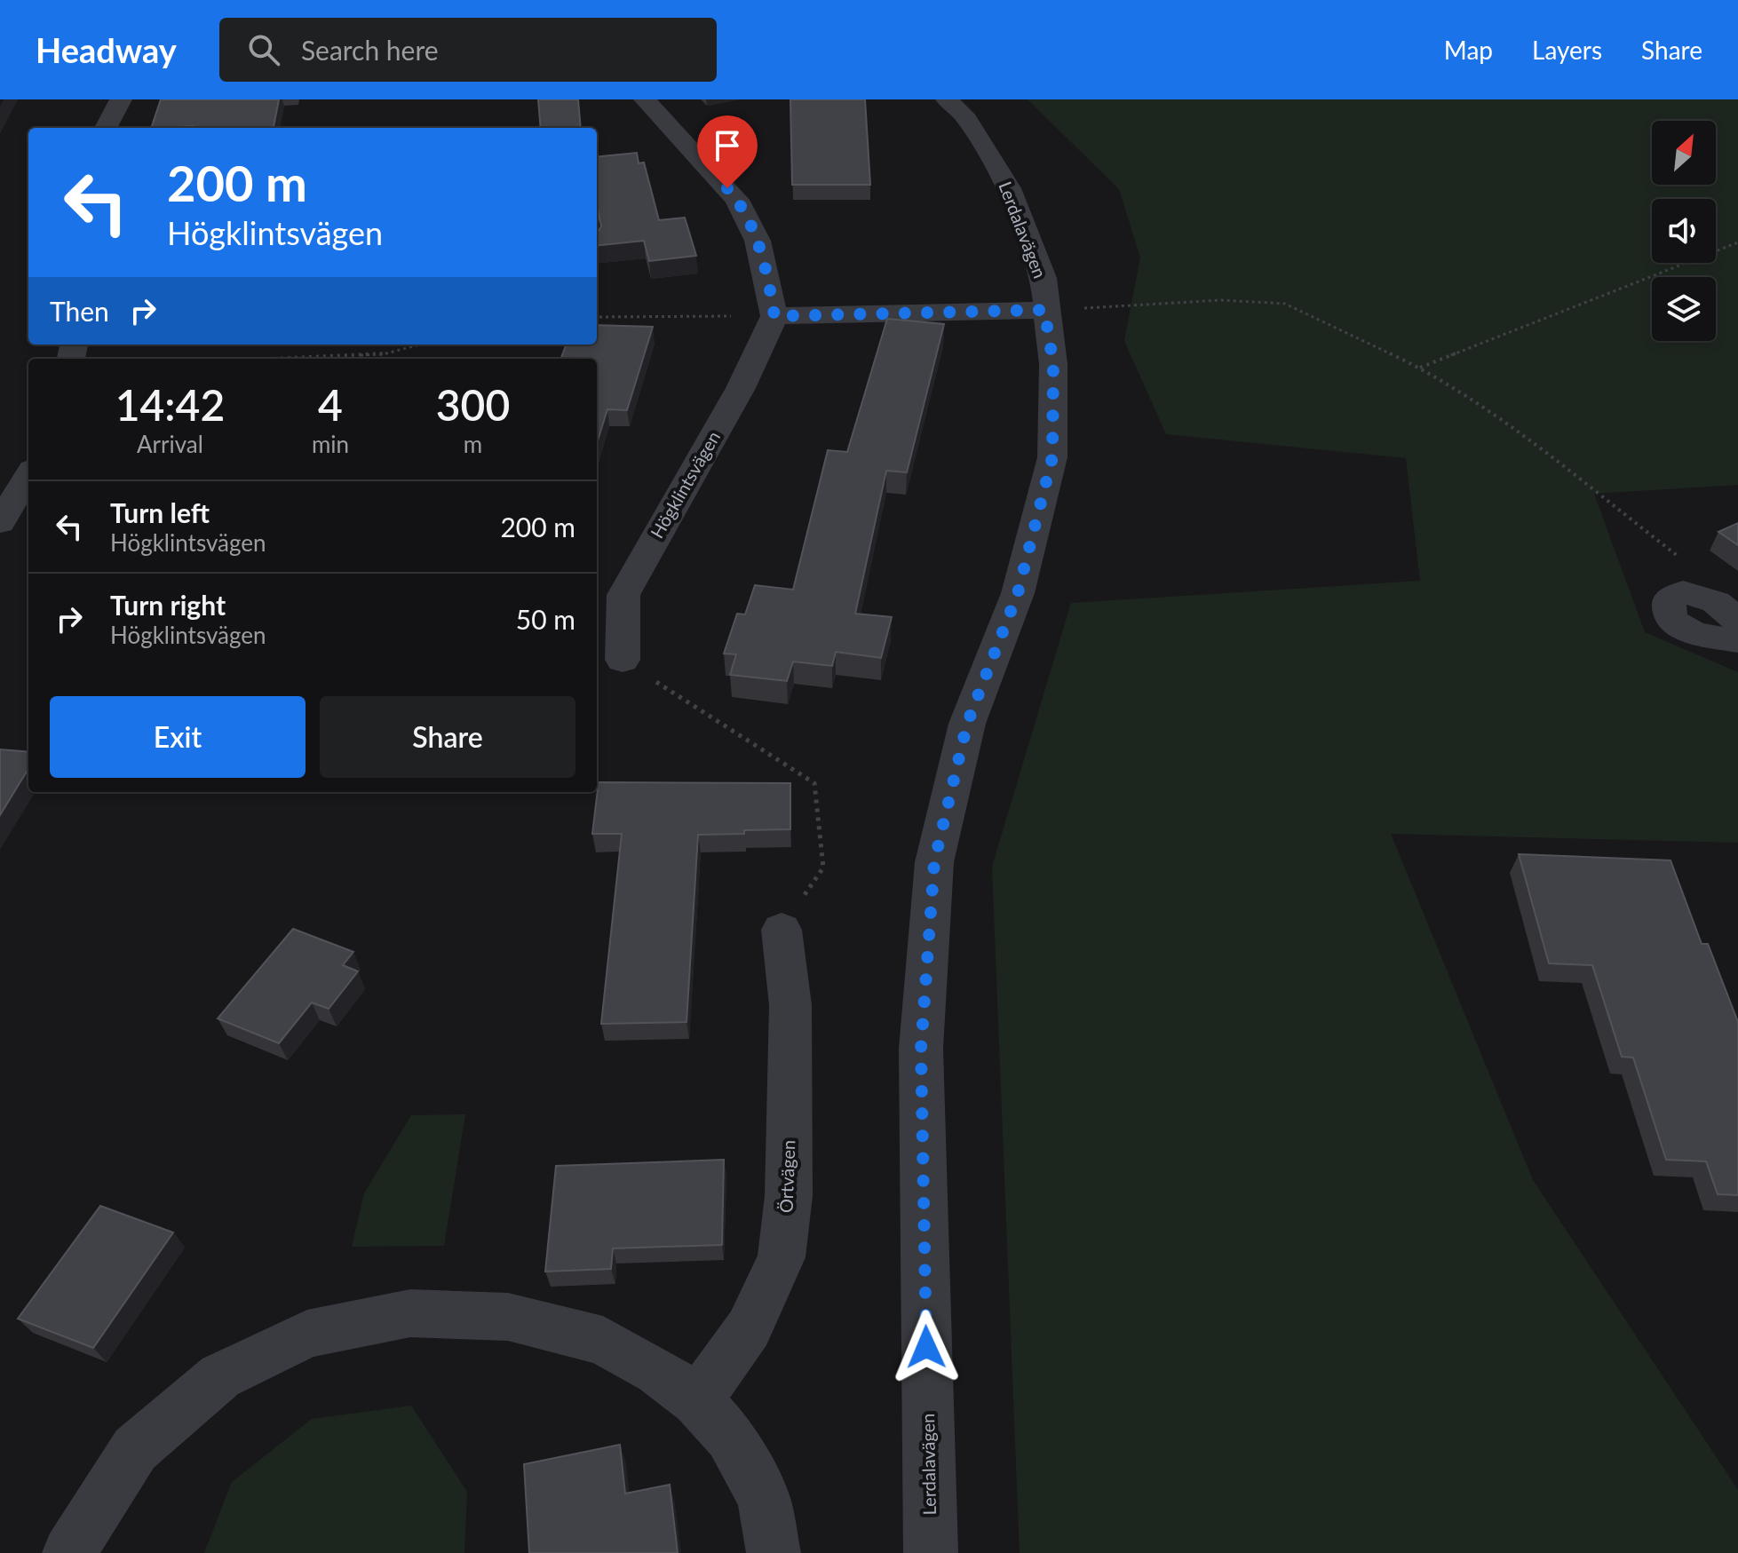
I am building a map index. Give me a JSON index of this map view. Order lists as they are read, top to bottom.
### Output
{
  "streets": {
    "street": ["Lerdalavägen", "Högklintsvägen", "Örtvägen"]
  },
  "north": "top right",
  "page": {
    "header": "Headway",
    "search": "Search here",
    "nav": ["Map", "Layers", "Share"],
    "turn": ["200 m", "Högklintsvägen"],
    "then": "Then",
    "eta": [
      "14:42",
      "Arrival",
      "4",
      "min",
      "300",
      "m"
    ],
    "list": [
      {
        "name": "Turn left",
        "note": "Högklintsvägen",
        "value": "200 m"
      },
      {
        "name": "Turn right",
        "note": "Högklintsvägen",
        "value": "50 m"
      }
    ],
    "buttons": ["Exit", "Share"]
  }
}
